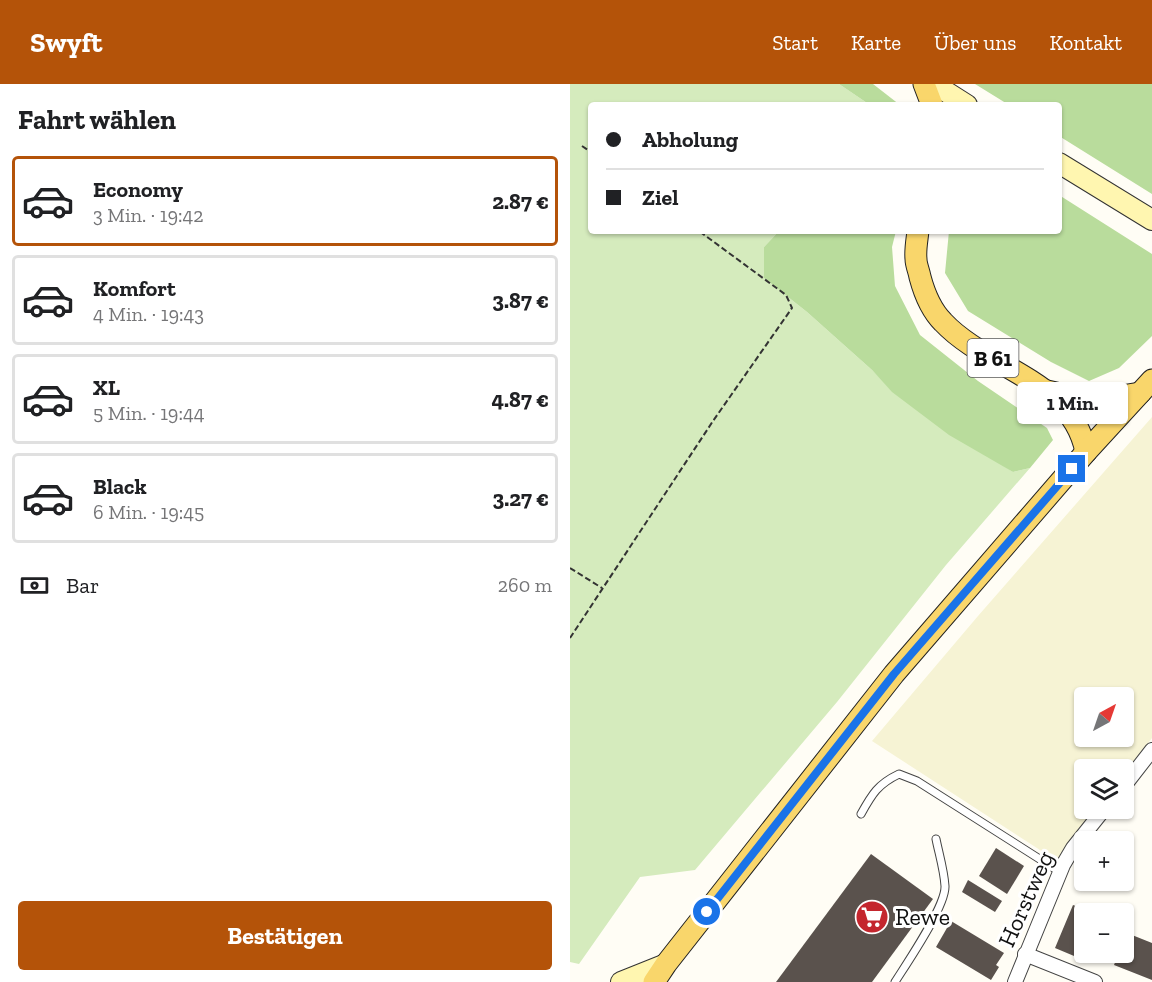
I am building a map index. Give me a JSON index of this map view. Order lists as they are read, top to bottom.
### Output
{
  "streets": {
    "main road": ["B 61"],
    "street": ["Horstweg"]
  },
  "places": {
    "supermarket": ["Rewe"]
  },
  "north": "top right",
  "page": {
    "header": "Swyft",
    "nav": [
      "Start",
      "Karte",
      "Über uns",
      "Kontakt"
    ],
    "heading": "Fahrt wählen",
    "banner": ["Abholung", "Ziel"],
    "list": [
      {
        "name": "Economy",
        "note": "3 Min. · 19:42",
        "value": "2.87 €"
      },
      {
        "name": "Komfort",
        "note": "4 Min. · 19:43",
        "value": "3.87 €"
      },
      {
        "name": "XL",
        "note": "5 Min. · 19:44",
        "value": "4.87 €"
      },
      {
        "name": "Black",
        "note": "6 Min. · 19:45",
        "value": "3.27 €"
      }
    ],
    "bubble": "1 Min.",
    "pay": ["Bar", "260 m"],
    "map_buttons": ["+", "−"],
    "buttons": "Bestätigen"
  }
}
